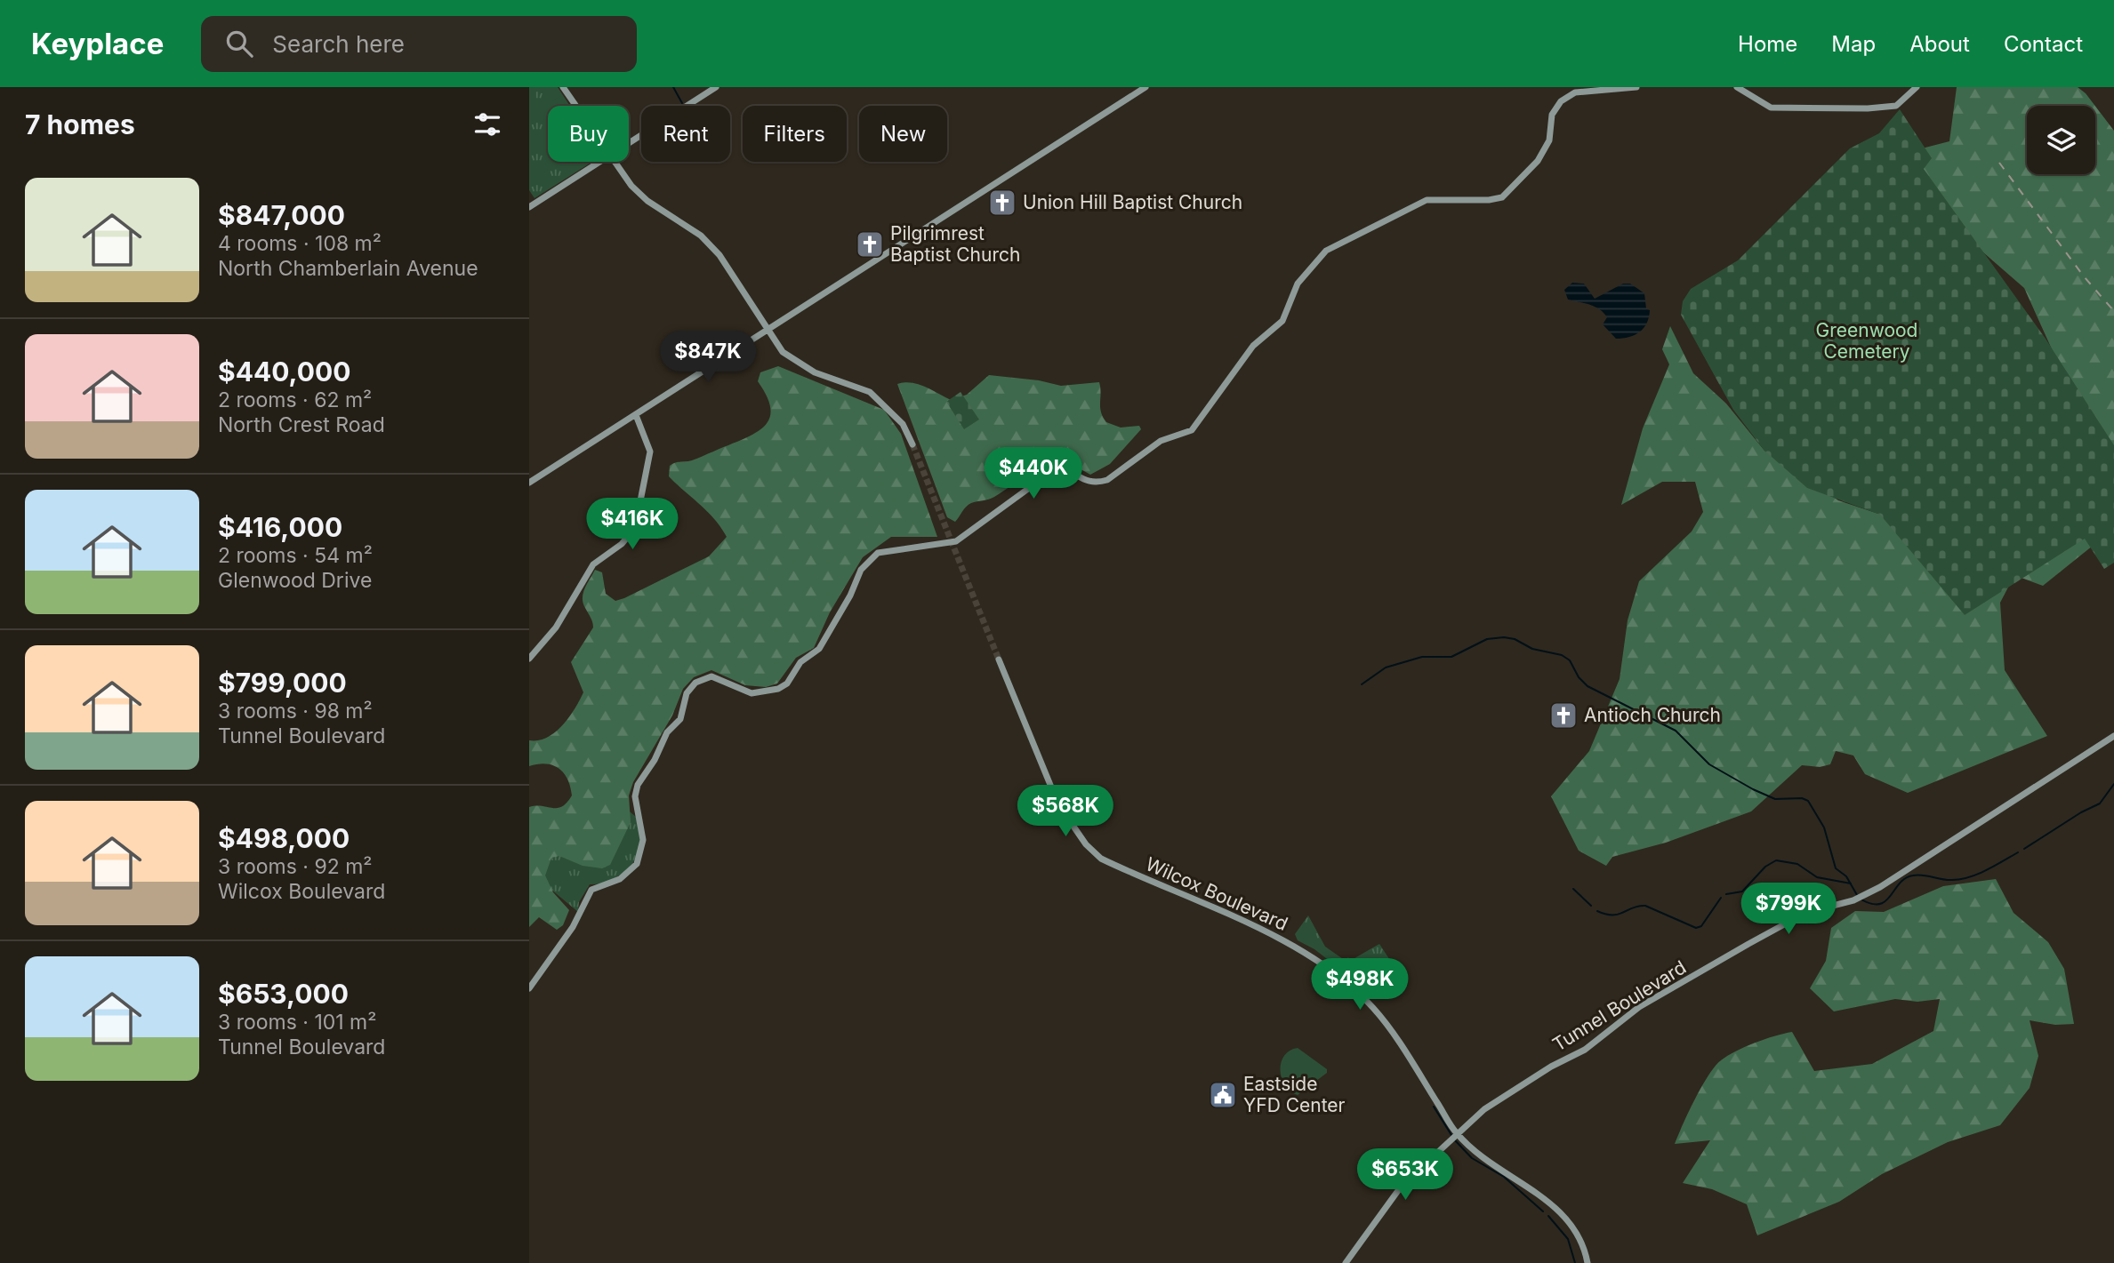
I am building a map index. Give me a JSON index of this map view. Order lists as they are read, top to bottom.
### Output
{
  "streets": {
    "street": ["Wilcox Boulevard", "Tunnel Boulevard"]
  },
  "crossings": [
    ["Wilcox Boulevard", "Tunnel Boulevard"]
  ],
  "parks": ["Greenwood Cemetery"],
  "places": {
    "church": ["Union Hill Baptist Church", "Pilgrimrest Baptist Church", "Antioch Church"],
    "public building": ["Eastside YFD Center"]
  },
  "page": {
    "header": "Keyplace",
    "search": "Search here",
    "nav": [
      "Home",
      "Map",
      "About",
      "Contact"
    ],
    "heading": "7 homes",
    "chip": [
      "Buy",
      "Rent",
      "Filters",
      "New"
    ],
    "list": [
      {
        "name": "$847,000",
        "note": "4 rooms · 108 m² · North Chamberlain Avenue"
      },
      {
        "name": "$440,000",
        "note": "2 rooms · 62 m² · North Crest Road"
      },
      {
        "name": "$416,000",
        "note": "2 rooms · 54 m² · Glenwood Drive"
      },
      {
        "name": "$799,000",
        "note": "3 rooms · 98 m² · Tunnel Boulevard"
      },
      {
        "name": "$498,000",
        "note": "3 rooms · 92 m² · Wilcox Boulevard"
      },
      {
        "name": "$653,000",
        "note": "3 rooms · 101 m² · Tunnel Boulevard"
      }
    ],
    "price": [
      "$847K",
      "$440K",
      "$416K",
      "$568K",
      "$799K",
      "$498K",
      "$653K"
    ]
  }
}
